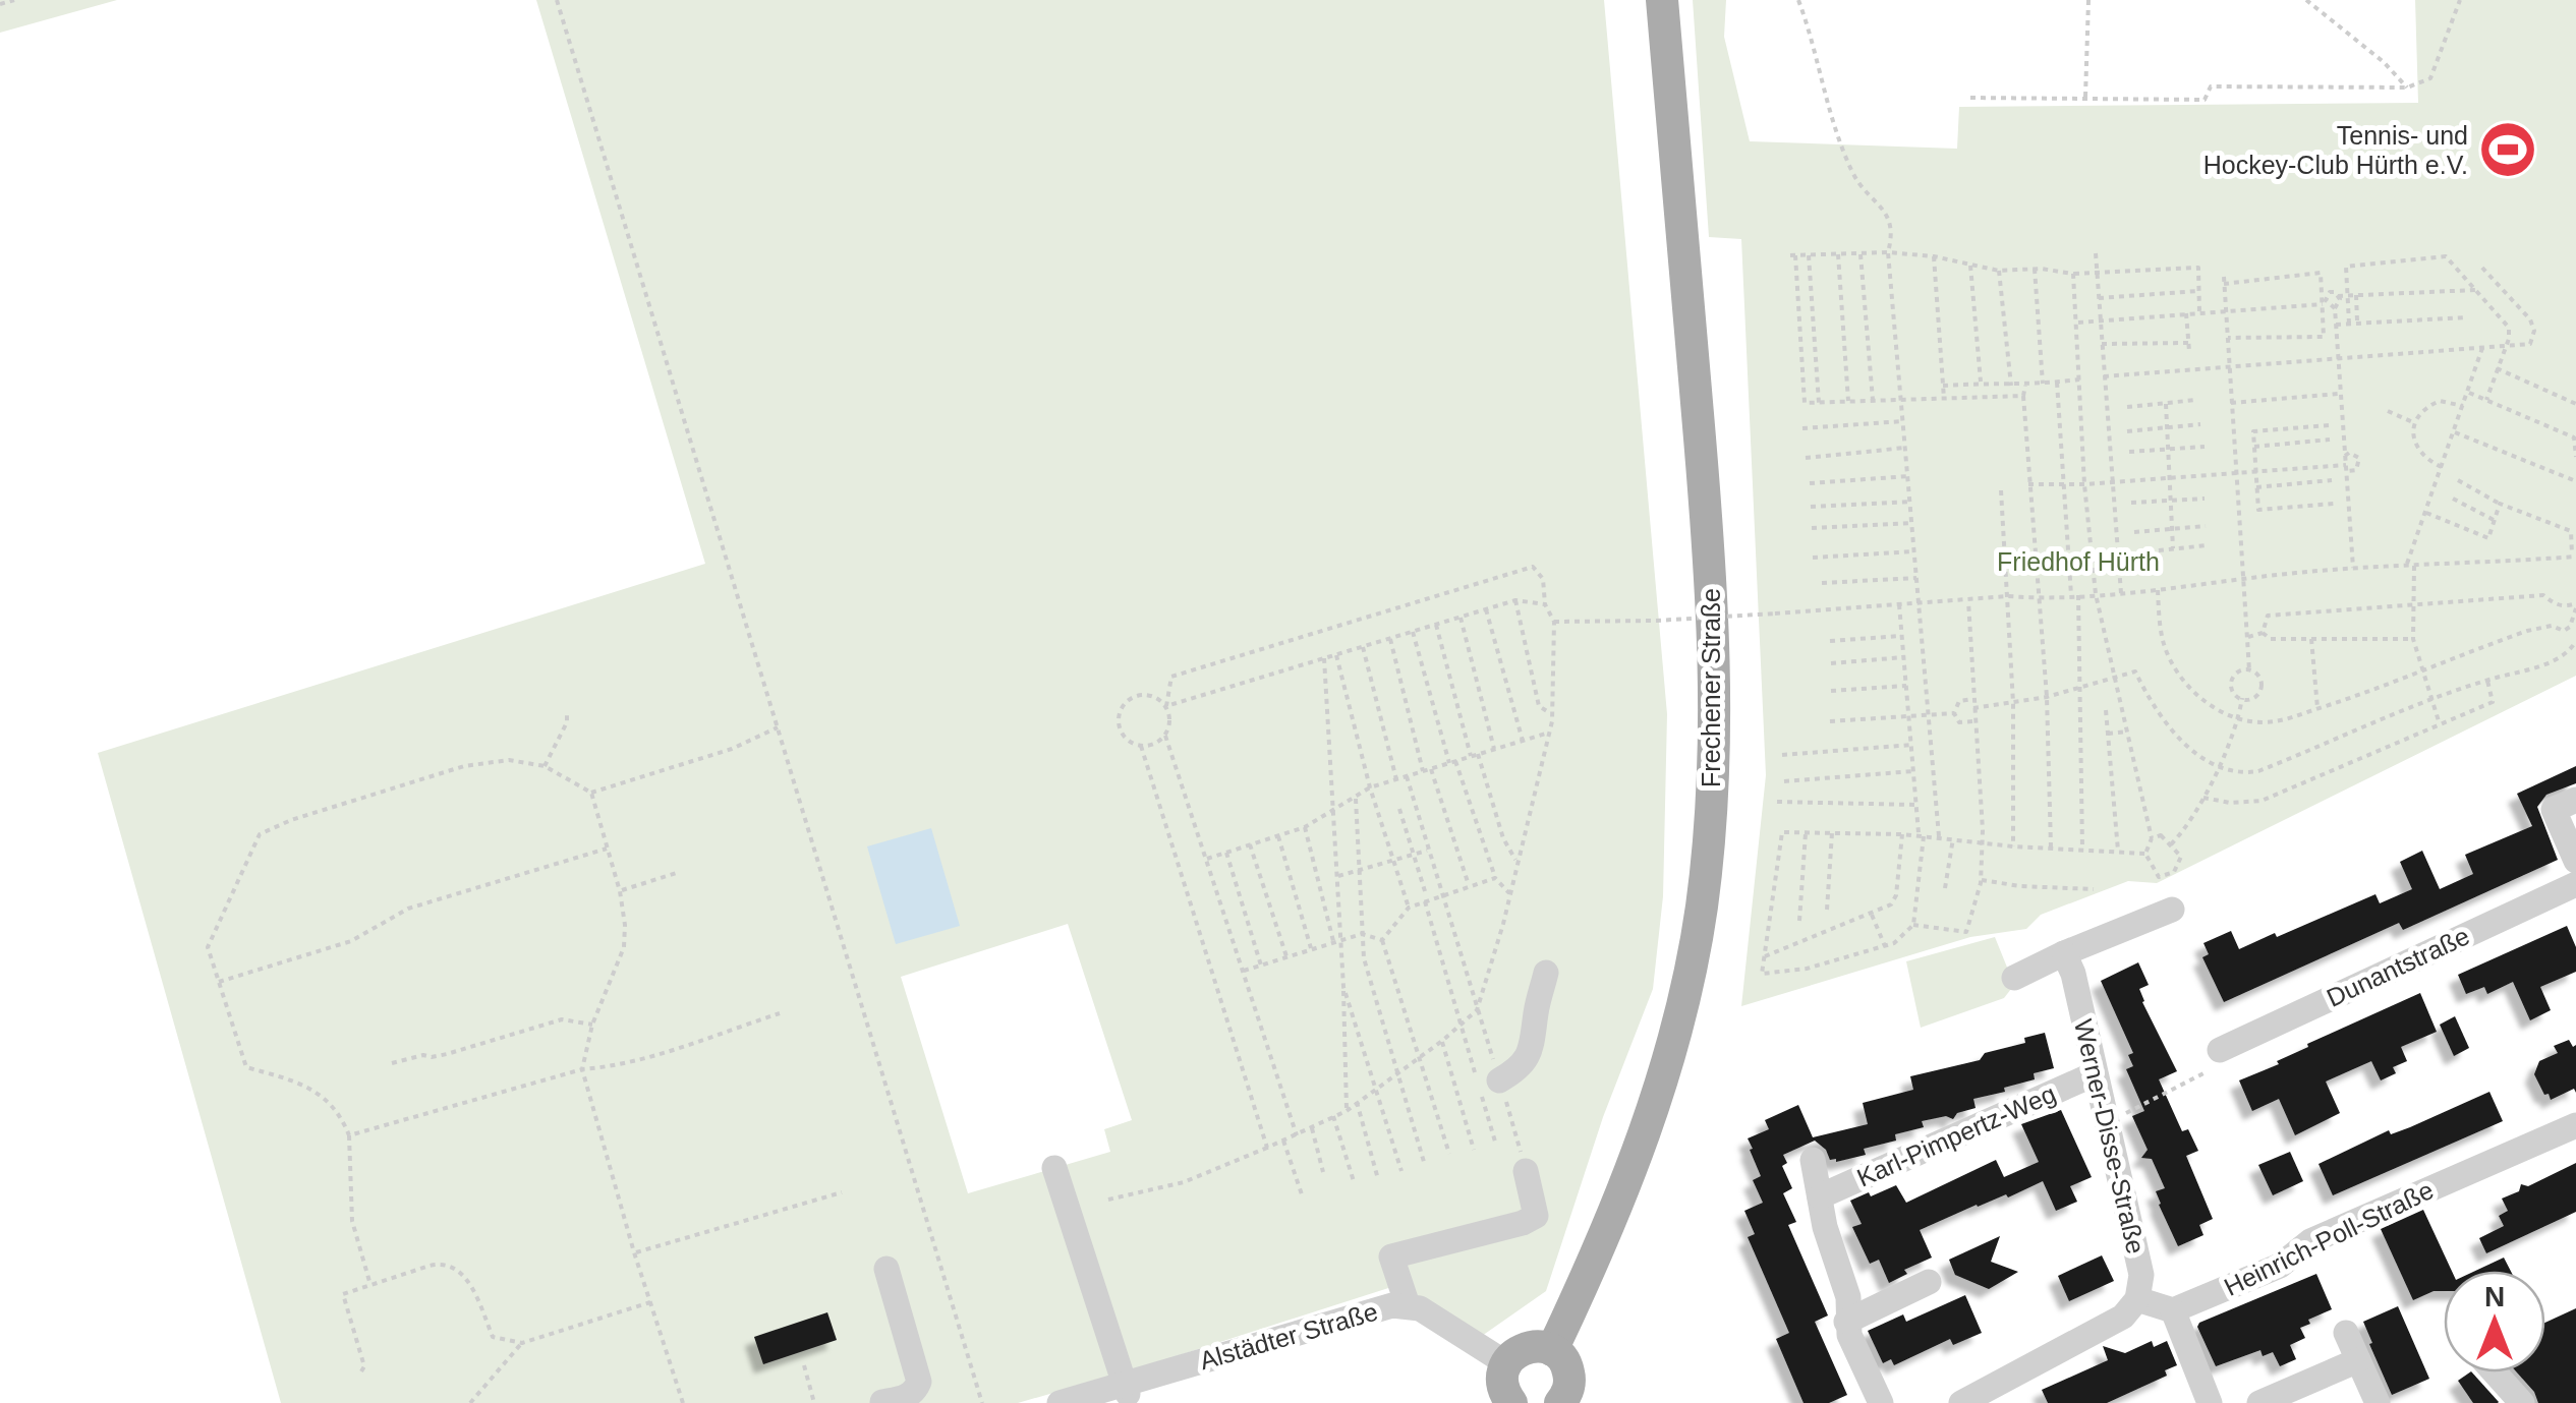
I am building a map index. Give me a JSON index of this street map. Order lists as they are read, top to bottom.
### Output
{
  "streets": {
    "main road": ["Frechener Straße"],
    "street": [
      "Dunantstraße",
      "Karl-Pimpertz-Weg",
      "Werner-Disse-Straße",
      "Heinrich-Poll-Straße",
      "Alstädter Straße"
    ]
  },
  "crossings": [
    ["Karl-Pimpertz-Weg", "Werner-Disse-Straße"]
  ],
  "parks": ["Friedhof Hürth"],
  "places": {
    "sports": ["Tennis- und Hockey-Club Hürth e.V."]
  },
  "north": "top"
}
